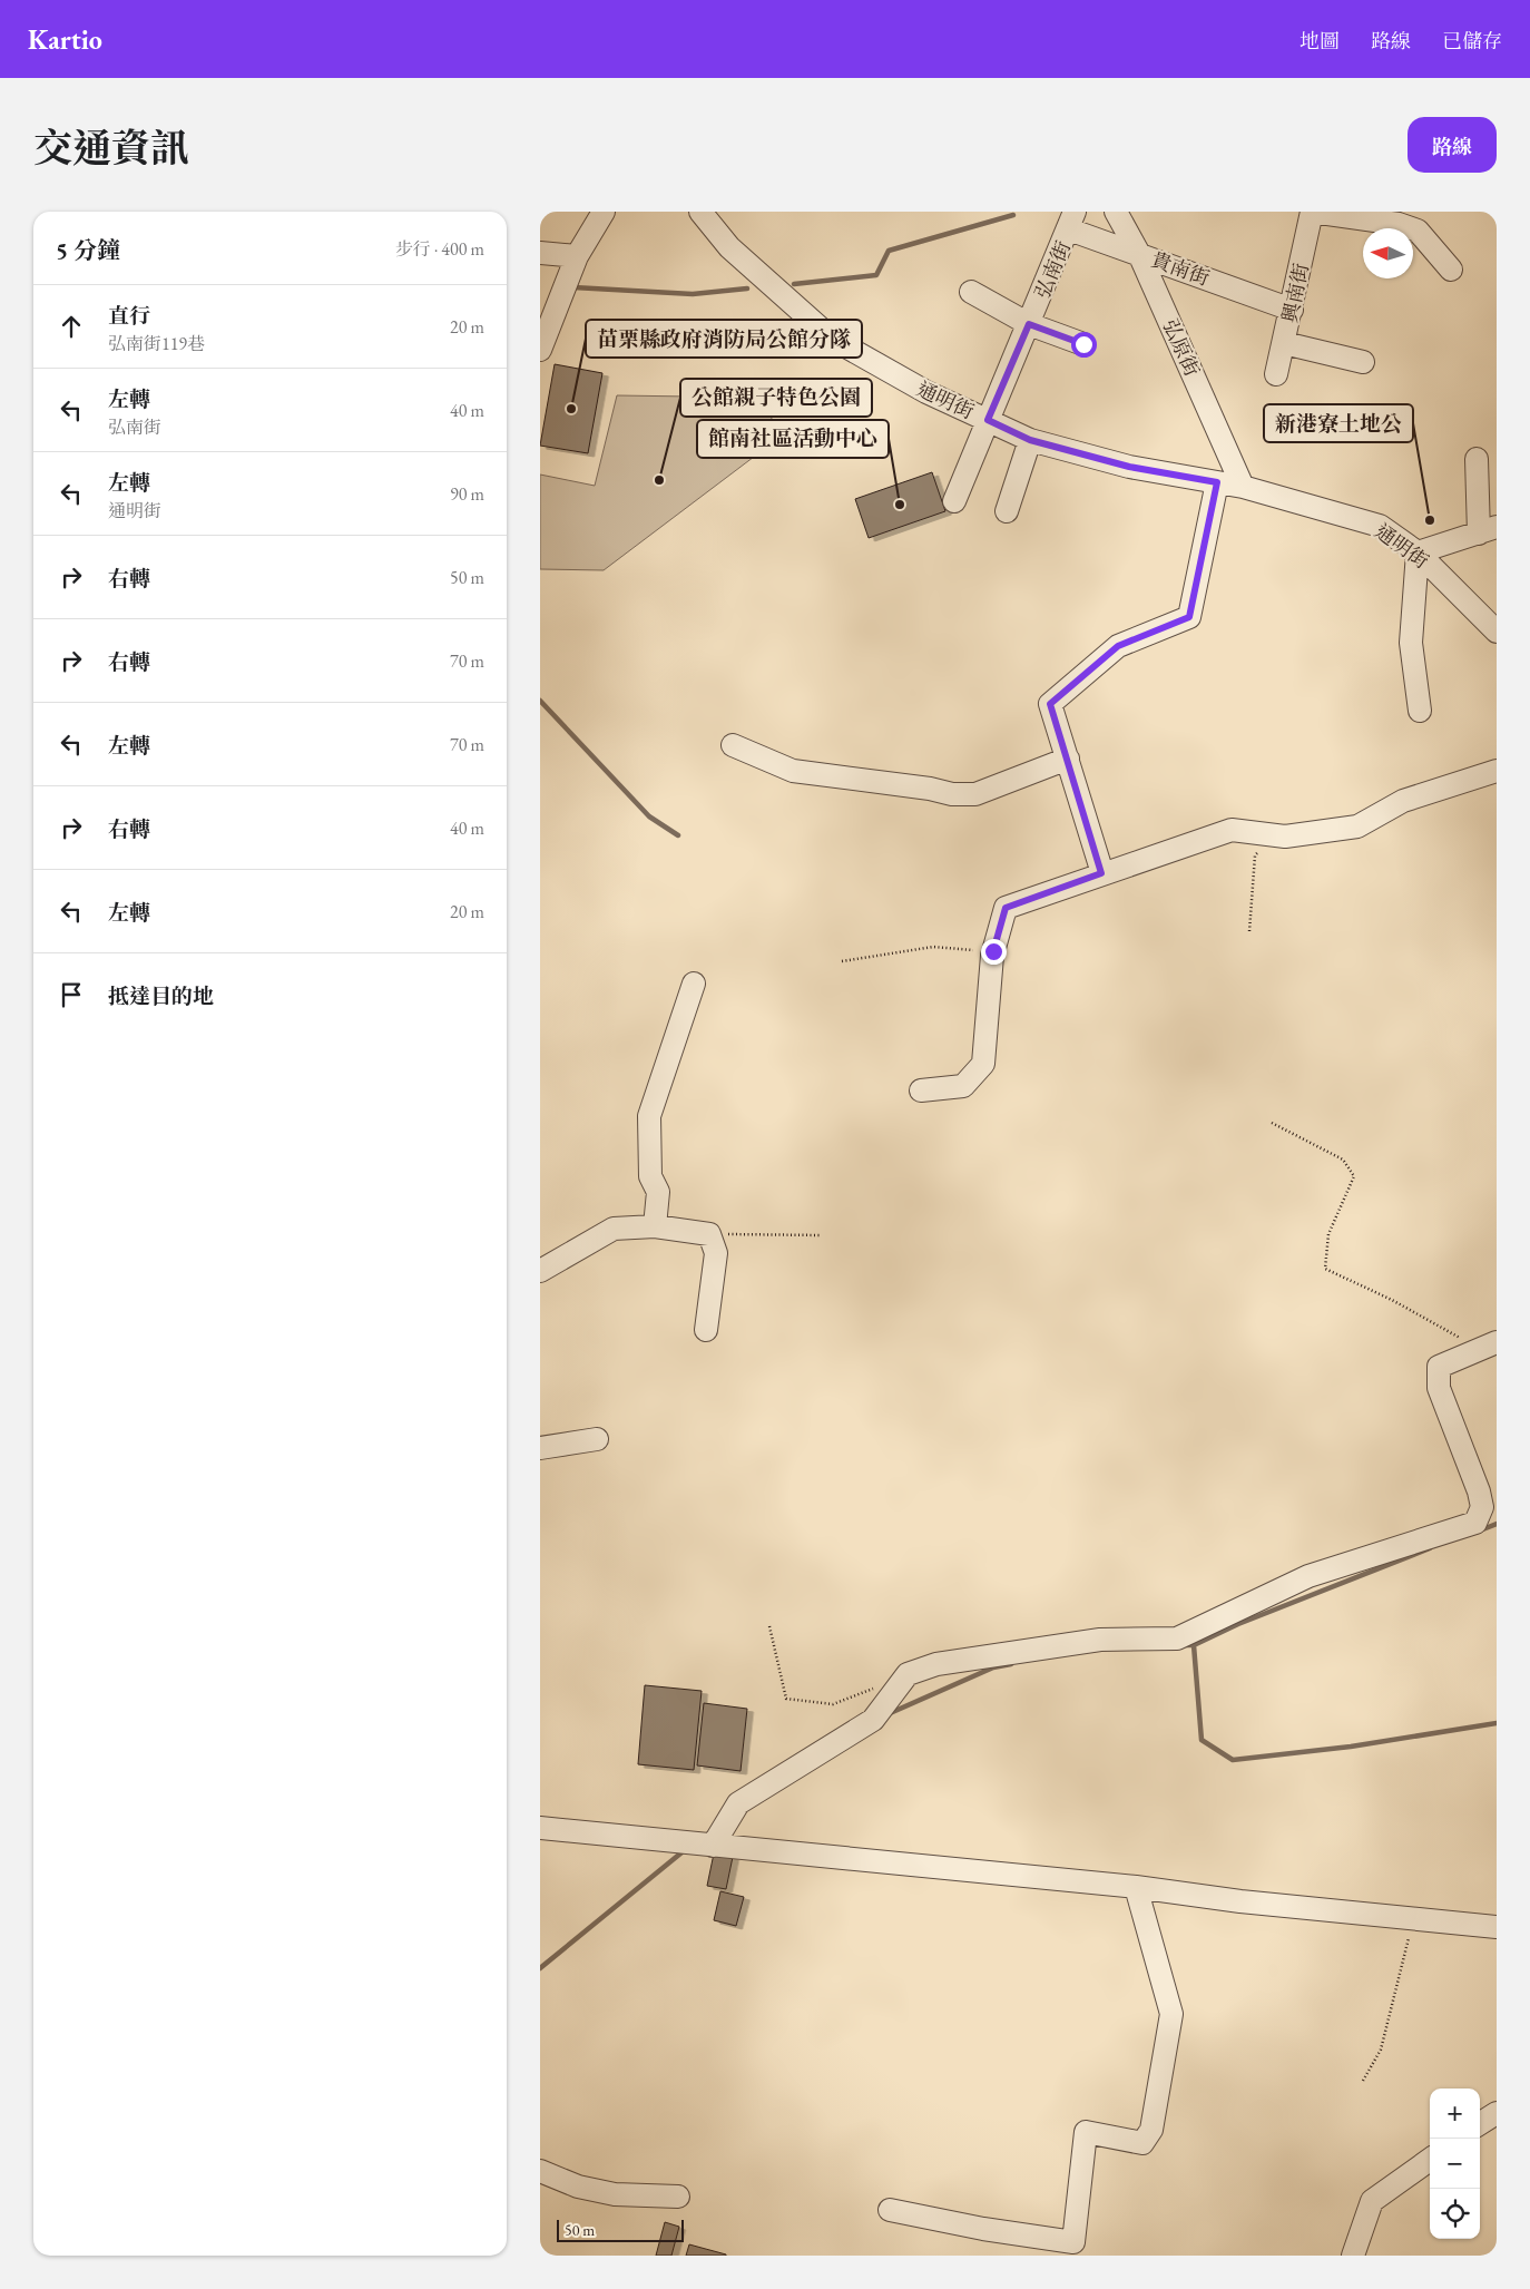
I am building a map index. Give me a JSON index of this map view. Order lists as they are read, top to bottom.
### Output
{
  "streets": {
    "street": [
      "貴南街",
      "弘南街",
      "興南街",
      "弘原街",
      "通明街"
    ]
  },
  "crossings": [
    ["貴南街", "弘南街"],
    ["貴南街", "興南街"],
    ["貴南街", "弘原街"],
    ["弘南街", "通明街"],
    ["弘原街", "通明街"]
  ],
  "places": [
    "苗栗縣政府消防局公館分隊",
    "公館親子特色公園",
    "館南社區活動中心",
    "新港寮土地公"
  ],
  "scale_bar": "50 m",
  "north": "left",
  "page": {
    "header": "Kartio",
    "nav": ["地圖", "路線", "已儲存"],
    "title": "交通資訊",
    "buttons": "路線",
    "heading": ["5 分鐘", "步行 · 400 m"],
    "list": [
      ["直行", "弘南街119巷", "20 m"],
      ["左轉", "弘南街", "40 m"],
      ["左轉", "通明街", "90 m"],
      ["右轉", "50 m"],
      ["右轉", "70 m"],
      ["左轉", "70 m"],
      ["右轉", "40 m"],
      ["左轉", "20 m"],
      "抵達目的地"
    ],
    "map_buttons": ["+", "−"],
    "scale": "50 m"
  }
}
